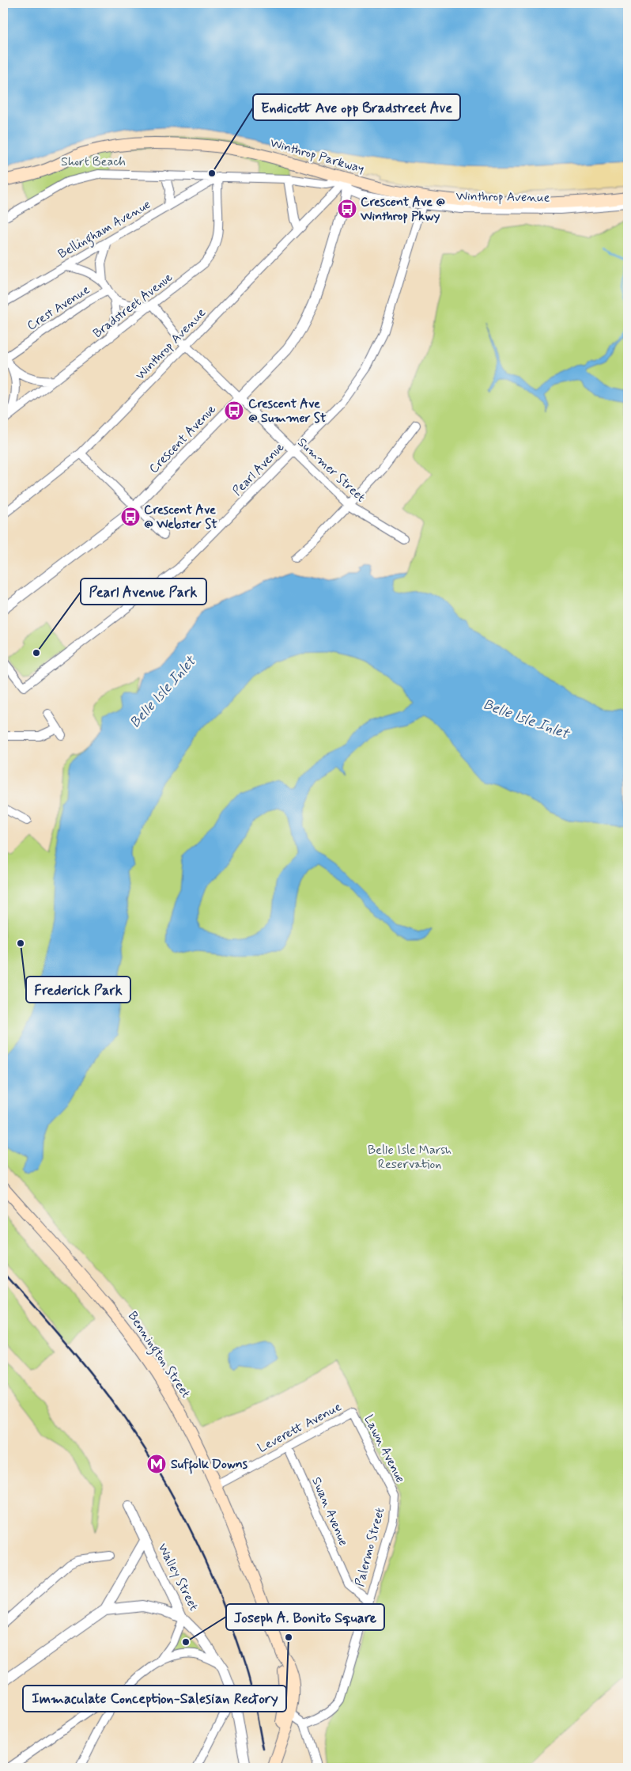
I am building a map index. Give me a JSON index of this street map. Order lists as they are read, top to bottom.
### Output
{
  "streets": {
    "main road": ["Winthrop Parkway", "Bennington Street"],
    "street": [
      "Winthrop Avenue",
      "Bellingham Avenue",
      "Bradstreet Avenue",
      "Crest Avenue",
      "Crescent Avenue",
      "Pearl Avenue",
      "Summer Street",
      "Leverett Avenue",
      "Lawn Avenue",
      "Swan Avenue",
      "Palermo Street",
      "Walley Street"
    ]
  },
  "crossings": [
    ["Winthrop Parkway", "Winthrop Avenue"],
    ["Winthrop Parkway", "Crescent Avenue"],
    ["Winthrop Avenue", "Crescent Avenue"],
    ["Winthrop Avenue", "Pearl Avenue"],
    ["Winthrop Avenue", "Summer Street"],
    ["Bellingham Avenue", "Bradstreet Avenue"],
    ["Bradstreet Avenue", "Summer Street"],
    ["Crescent Avenue", "Summer Street"],
    ["Pearl Avenue", "Summer Street"],
    ["Bennington Street", "Leverett Avenue"],
    ["Leverett Avenue", "Lawn Avenue"],
    ["Leverett Avenue", "Swan Avenue"],
    ["Lawn Avenue", "Palermo Street"],
    ["Swan Avenue", "Palermo Street"]
  ],
  "water": ["Belle Isle Inlet"],
  "parks": ["Short Beach", "Belle Isle Marsh Reservation"],
  "places": {
    "other": [
      "Endicott Ave opp Bradstreet Ave",
      "Pearl Avenue Park",
      "Frederick Park",
      "Immaculate Conception-Salesian Rectory",
      "Joseph A. Bonito Square"
    ],
    "bus stop": ["Crescent Ave @ Winthrop Pkwy", "Crescent Ave @ Summer St", "Crescent Ave @ Webster St"],
    "metro station": ["Suffolk Downs"]
  }
}
